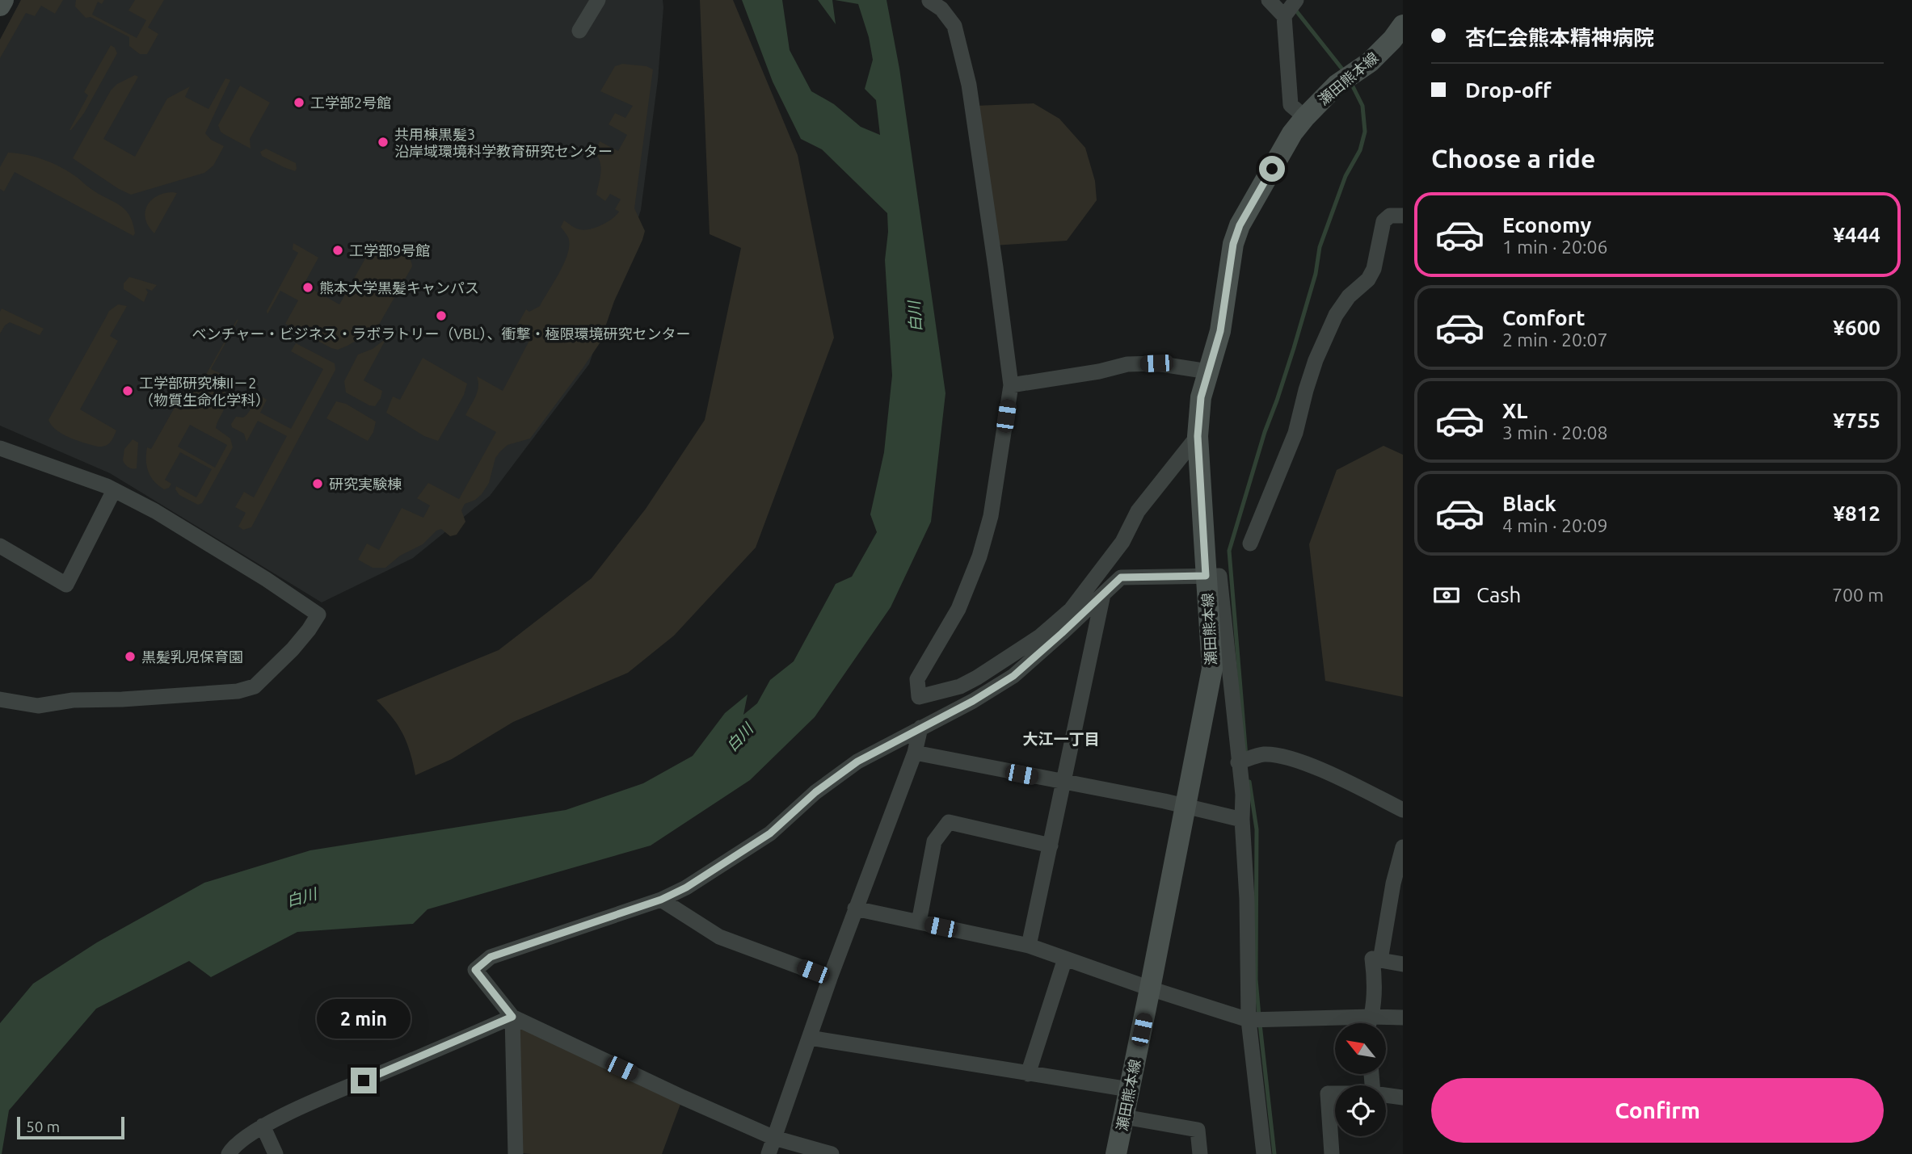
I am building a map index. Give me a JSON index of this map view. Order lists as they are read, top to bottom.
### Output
{
  "streets": {
    "main road": ["瀬田熊本線"]
  },
  "districts": ["大江一丁目"],
  "water": ["白川"],
  "places": [
    "工学部2号館",
    "共用棟黒髪3 沿岸域環境科学教育研究センター",
    "工学部9号館",
    "熊本大学黒髪キャンパス",
    "ベンチャー・ビジネス・ラボラトリー（VBL）、衝撃・極限環境研究センター",
    "工学部研究棟II－2 （物質生命化学科）",
    "研究実験棟",
    "黒髪乳児保育園"
  ],
  "scale_bar": "50 m",
  "north": "top left",
  "page": {
    "banner": ["杏仁会熊本精神病院", "Drop-off"],
    "heading": "Choose a ride",
    "list": [
      {
        "name": "Economy",
        "note": "1 min · 20:06",
        "value": "¥444"
      },
      {
        "name": "Comfort",
        "note": "2 min · 20:07",
        "value": "¥600"
      },
      {
        "name": "XL",
        "note": "3 min · 20:08",
        "value": "¥755"
      },
      {
        "name": "Black",
        "note": "4 min · 20:09",
        "value": "¥812"
      }
    ],
    "pay": ["Cash", "700 m"],
    "bubble": "2 min",
    "buttons": "Confirm",
    "scale": "50 m"
  }
}
